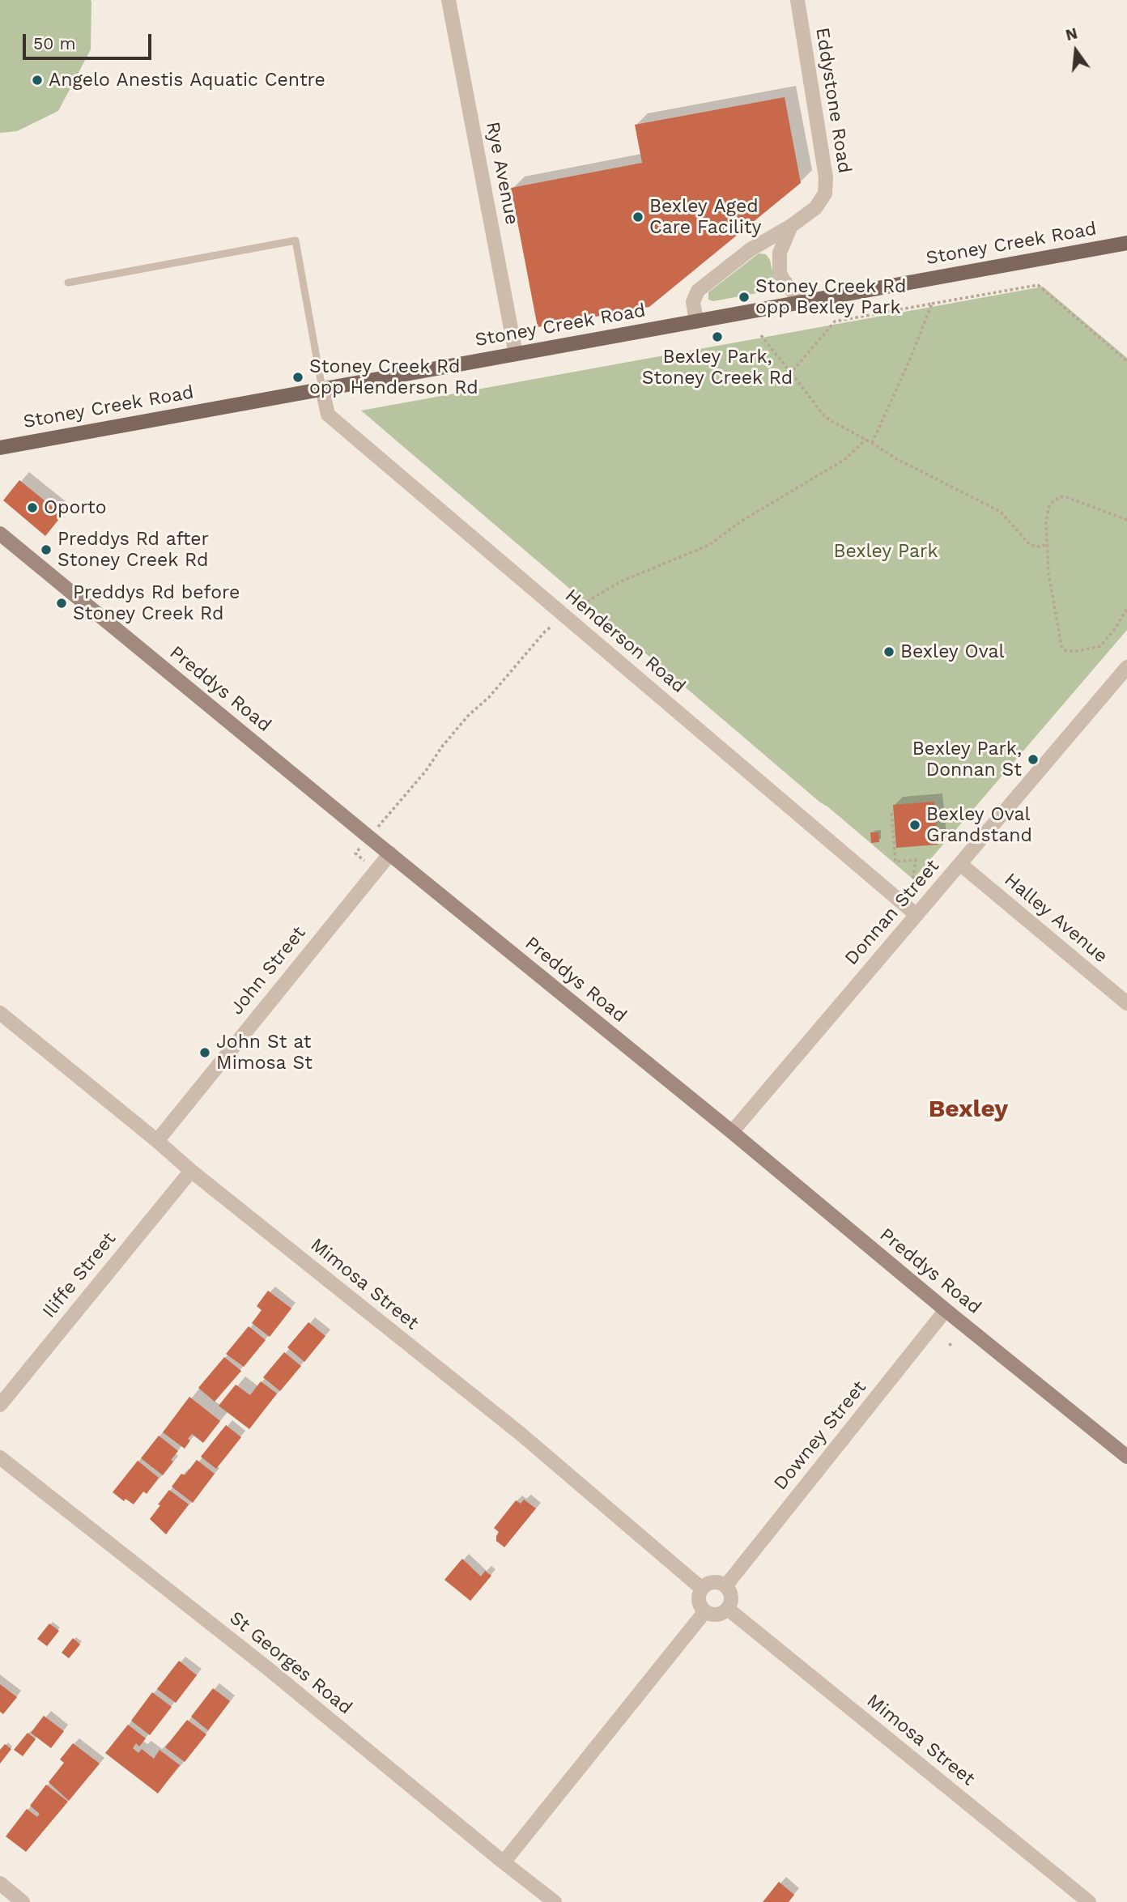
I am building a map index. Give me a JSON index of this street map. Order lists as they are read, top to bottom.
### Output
{
  "streets": {
    "main road": ["Stoney Creek Road", "Preddys Road"],
    "street": [
      "Eddystone Road",
      "Rye Avenue",
      "Henderson Road",
      "Donnan Street",
      "Halley Avenue",
      "John Street",
      "Iliffe Street",
      "Mimosa Street",
      "Downey Street",
      "St Georges Road"
    ]
  },
  "crossings": [
    ["Eddystone Road", "Stoney Creek Road"],
    ["Rye Avenue", "Stoney Creek Road"],
    ["Stoney Creek Road", "Henderson Road"],
    ["Henderson Road", "Donnan Street"],
    ["Preddys Road", "Donnan Street"],
    ["Preddys Road", "John Street"],
    ["Preddys Road", "Downey Street"],
    ["Donnan Street", "Halley Avenue"],
    ["John Street", "Mimosa Street"],
    ["Iliffe Street", "Mimosa Street"],
    ["Mimosa Street", "Downey Street"]
  ],
  "districts": ["Bexley"],
  "parks": ["Bexley Park"],
  "places": [
    "Angelo Anestis Aquatic Centre",
    "Bexley Aged Care Facility",
    "Stoney Creek Rd opp Bexley Park",
    "Bexley Park, Stoney Creek Rd",
    "Stoney Creek Rd opp Henderson Rd",
    "Oporto",
    "Preddys Rd after Stoney Creek Rd",
    "Preddys Rd before Stoney Creek Rd",
    "Bexley Oval",
    "Bexley Park, Donnan St",
    "Bexley Oval Grandstand",
    "John St at Mimosa St"
  ],
  "scale_bar": "50 m",
  "north": "top"
}
